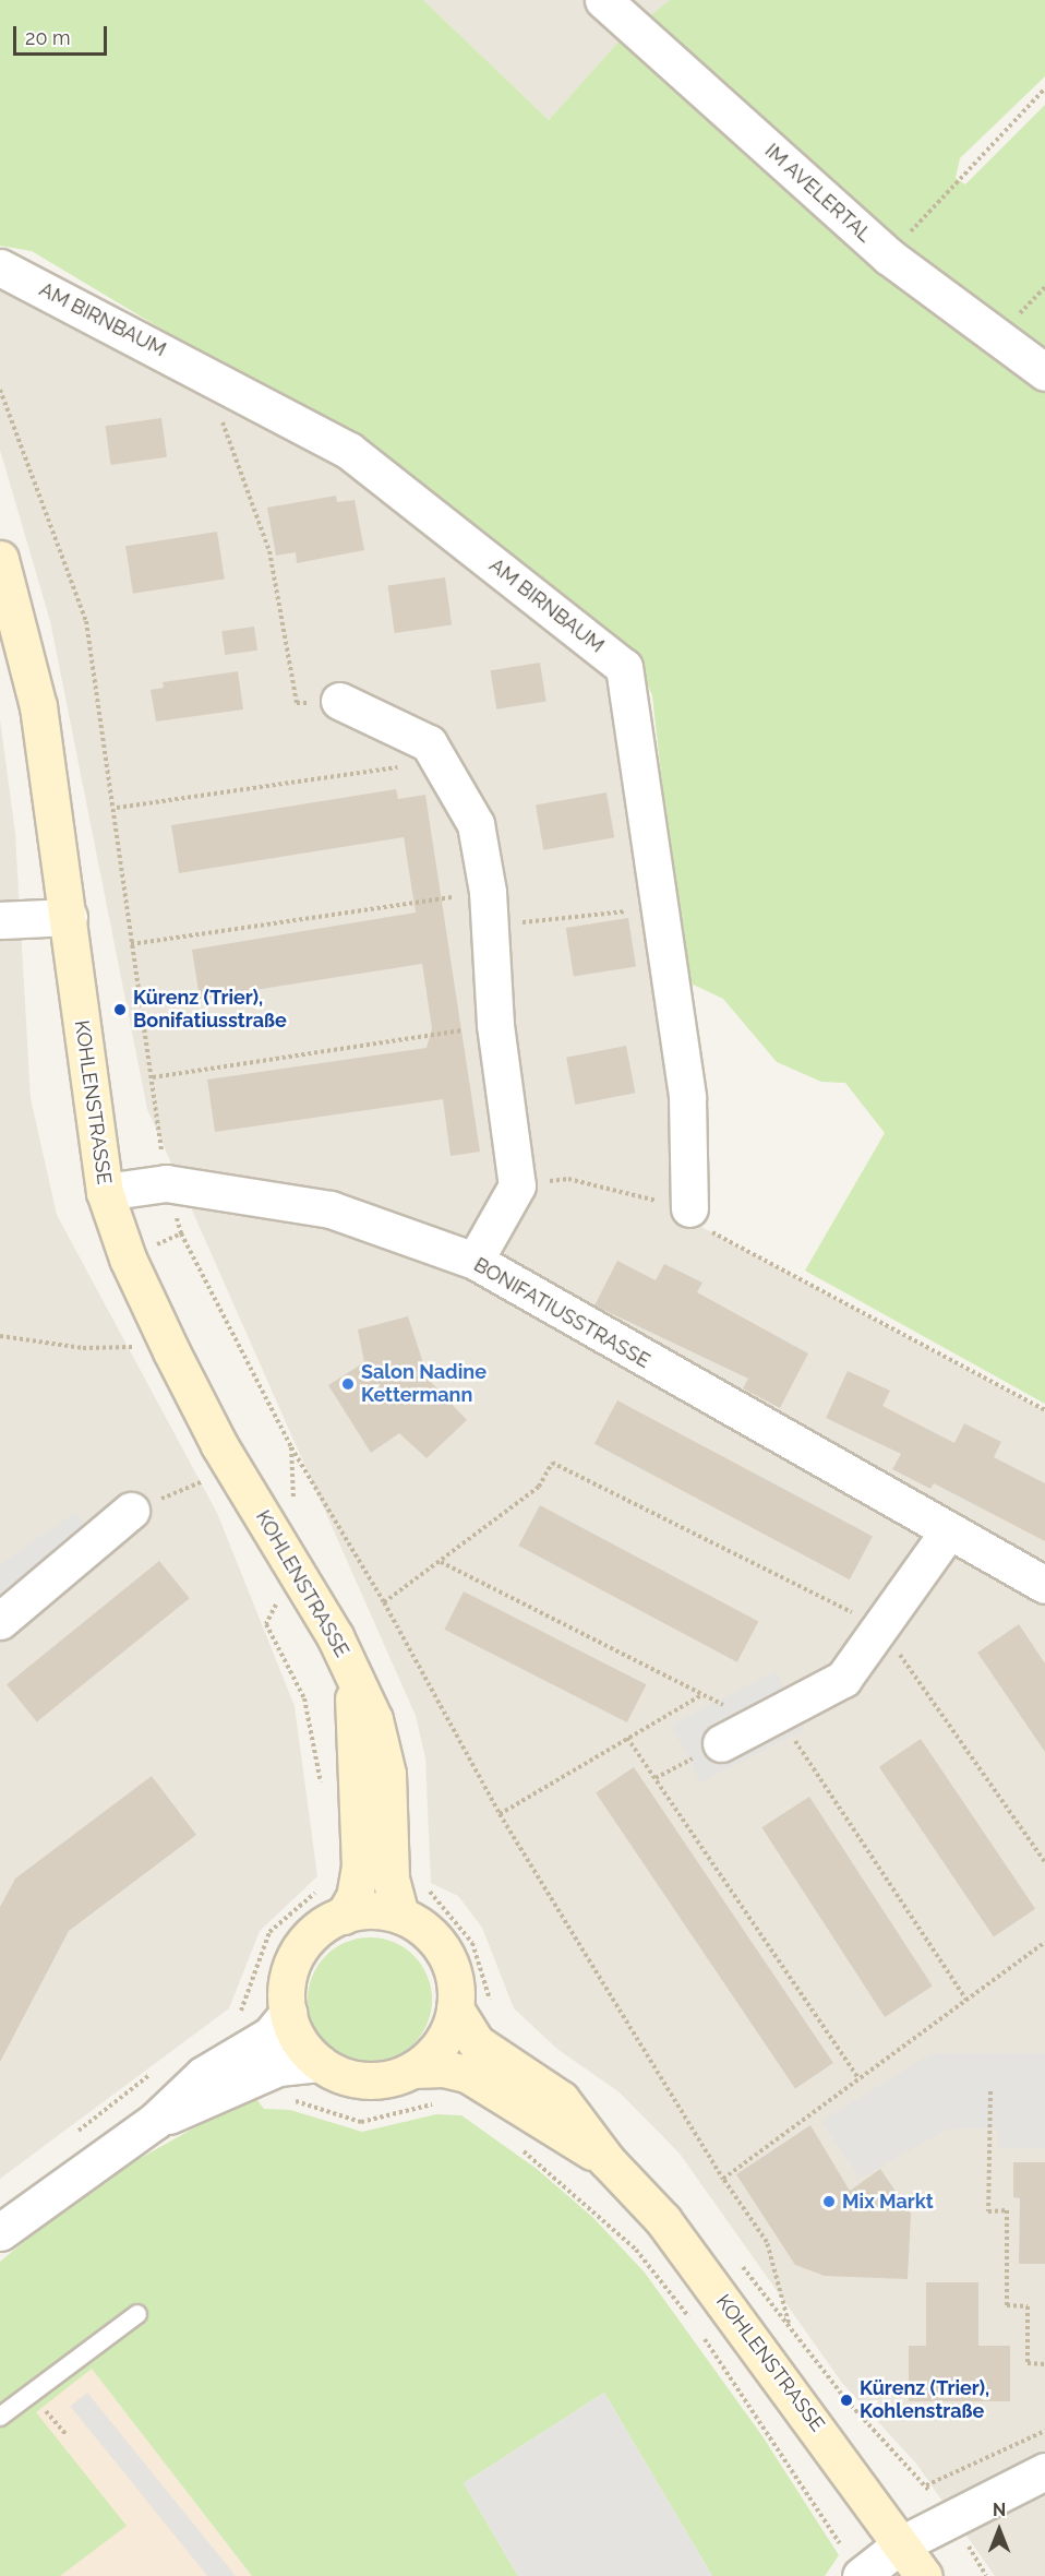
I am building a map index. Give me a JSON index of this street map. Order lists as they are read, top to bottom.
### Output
{
  "streets": {
    "main road": ["KOHLENSTRASSE"],
    "street": ["IM AVELERTAL", "AM BIRNBAUM", "BONIFATIUSSTRASSE"]
  },
  "crossings": [
    ["KOHLENSTRASSE", "BONIFATIUSSTRASSE"]
  ],
  "places": [
    "Kürenz (Trier), Bonifatiusstraße",
    "Salon Nadine Kettermann",
    "Mix Markt",
    "Kürenz (Trier), Kohlenstraße"
  ],
  "scale_bar": "20 m",
  "north": "top"
}
